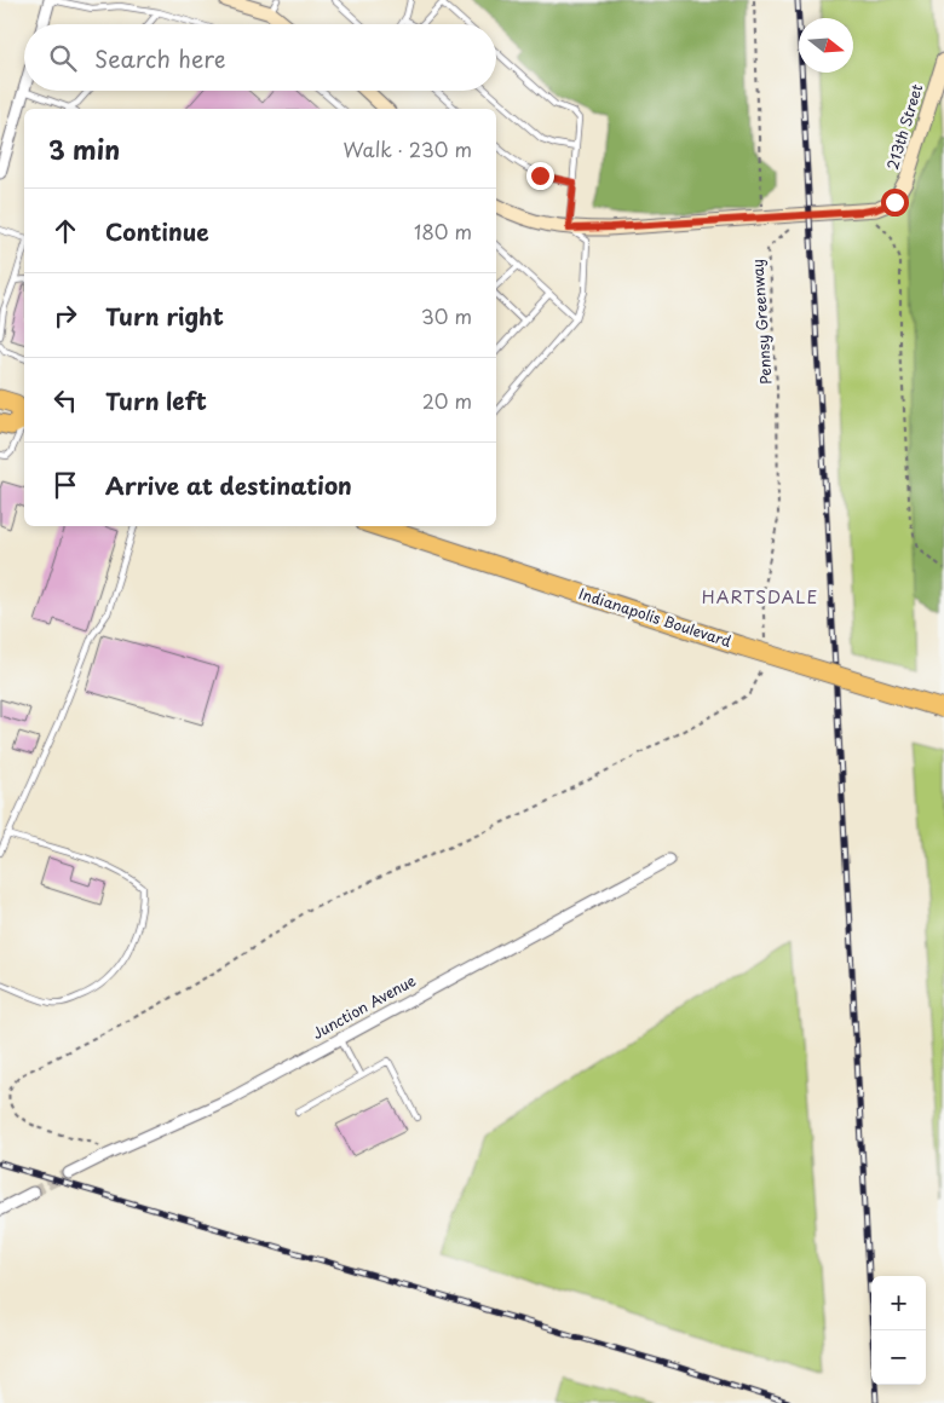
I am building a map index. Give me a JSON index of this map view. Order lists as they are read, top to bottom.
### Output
{
  "streets": {
    "highway": ["Indianapolis Boulevard"],
    "street": ["213th Street", "Junction Avenue"],
    "path": ["Pennsy Greenway"]
  },
  "districts": ["HARTSDALE"],
  "north": "right",
  "page": {
    "search": "Search here",
    "heading": ["3 min", "Walk · 230 m"],
    "list": [
      ["Continue", "180 m"],
      ["Turn right", "30 m"],
      ["Turn left", "20 m"],
      "Arrive at destination"
    ],
    "map_buttons": ["+", "−"]
  }
}
